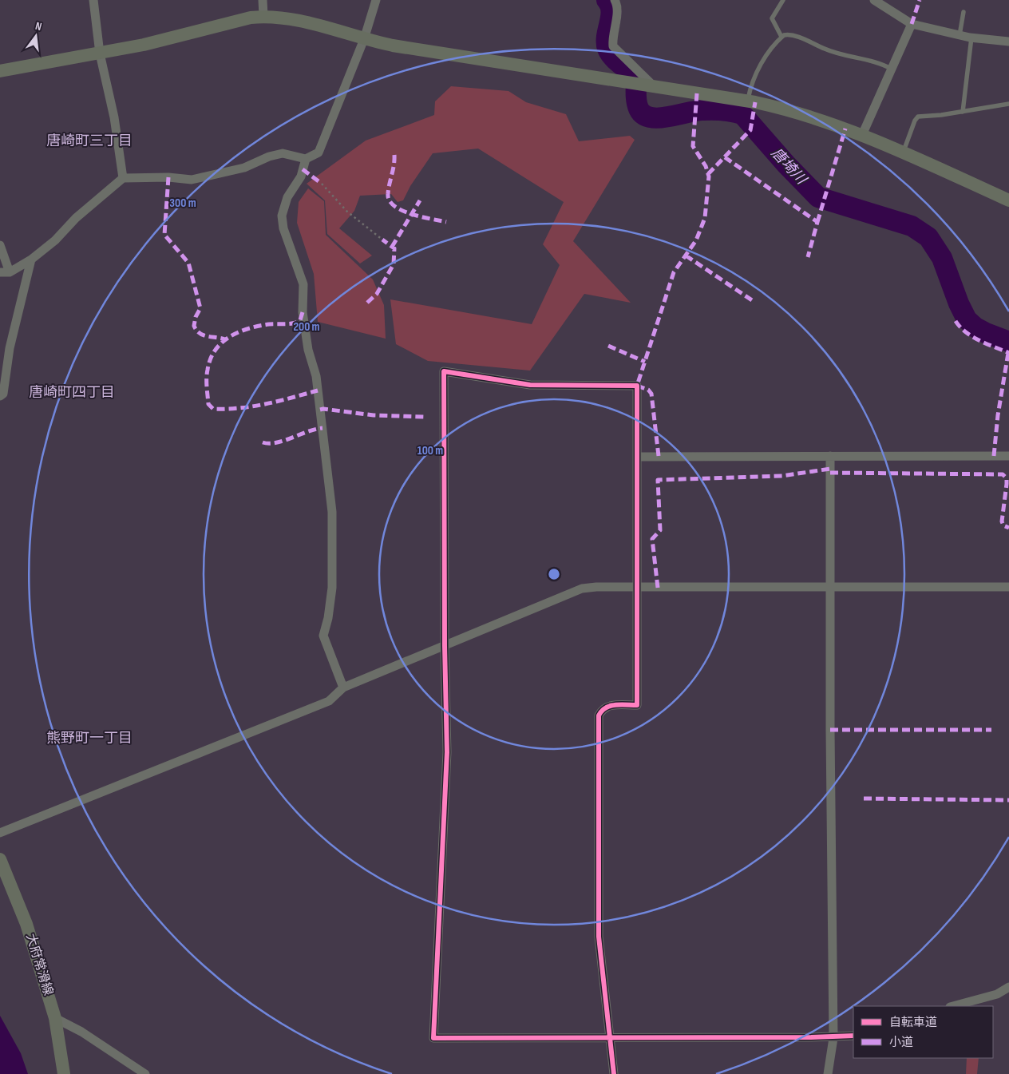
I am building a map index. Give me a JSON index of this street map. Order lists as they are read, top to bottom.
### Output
{
  "streets": {
    "street": ["大府常滑線"]
  },
  "districts": ["唐崎町三丁目", "唐崎町四丁目", "熊野町一丁目"],
  "water": ["唐埼川"],
  "legend": ["自転車道", "小道"],
  "north": "top",
  "rings": ["300 m", "200 m", "100 m"]
}
